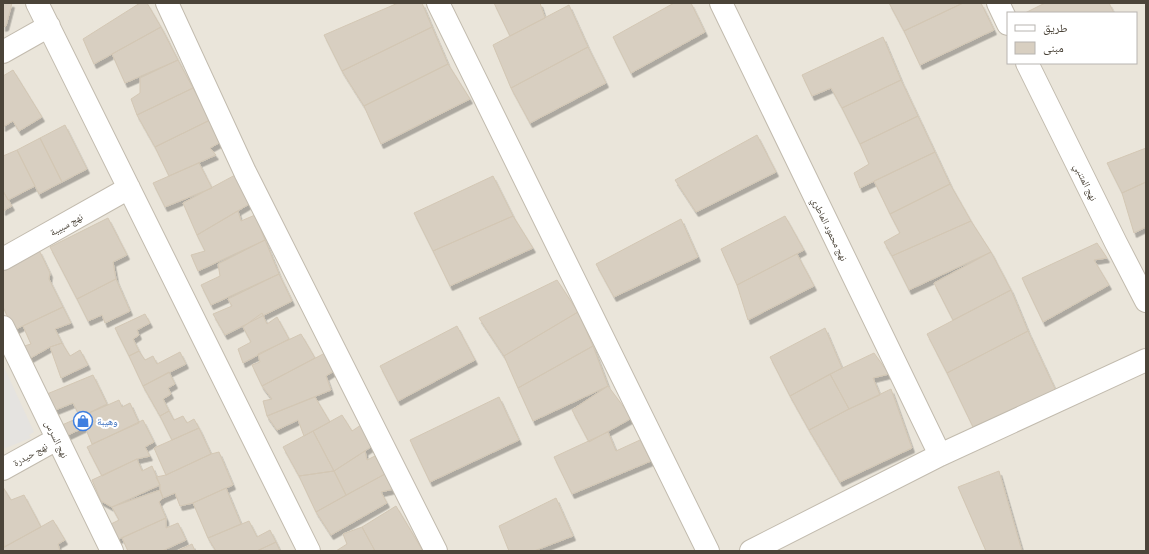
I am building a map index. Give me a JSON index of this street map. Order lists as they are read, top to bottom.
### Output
{
  "streets": {
    "street": [
      "نهج المتنبي",
      "نهج سبيبة",
      "نهج محمود الماطري",
      "نهج السرس",
      "نهج حيدرة"
    ]
  },
  "crossings": [
    ["نهج السرس", "نهج حيدرة"]
  ],
  "places": {
    "shop": ["وهيبة"]
  },
  "legend": ["طريق", "مبنى"]
}
